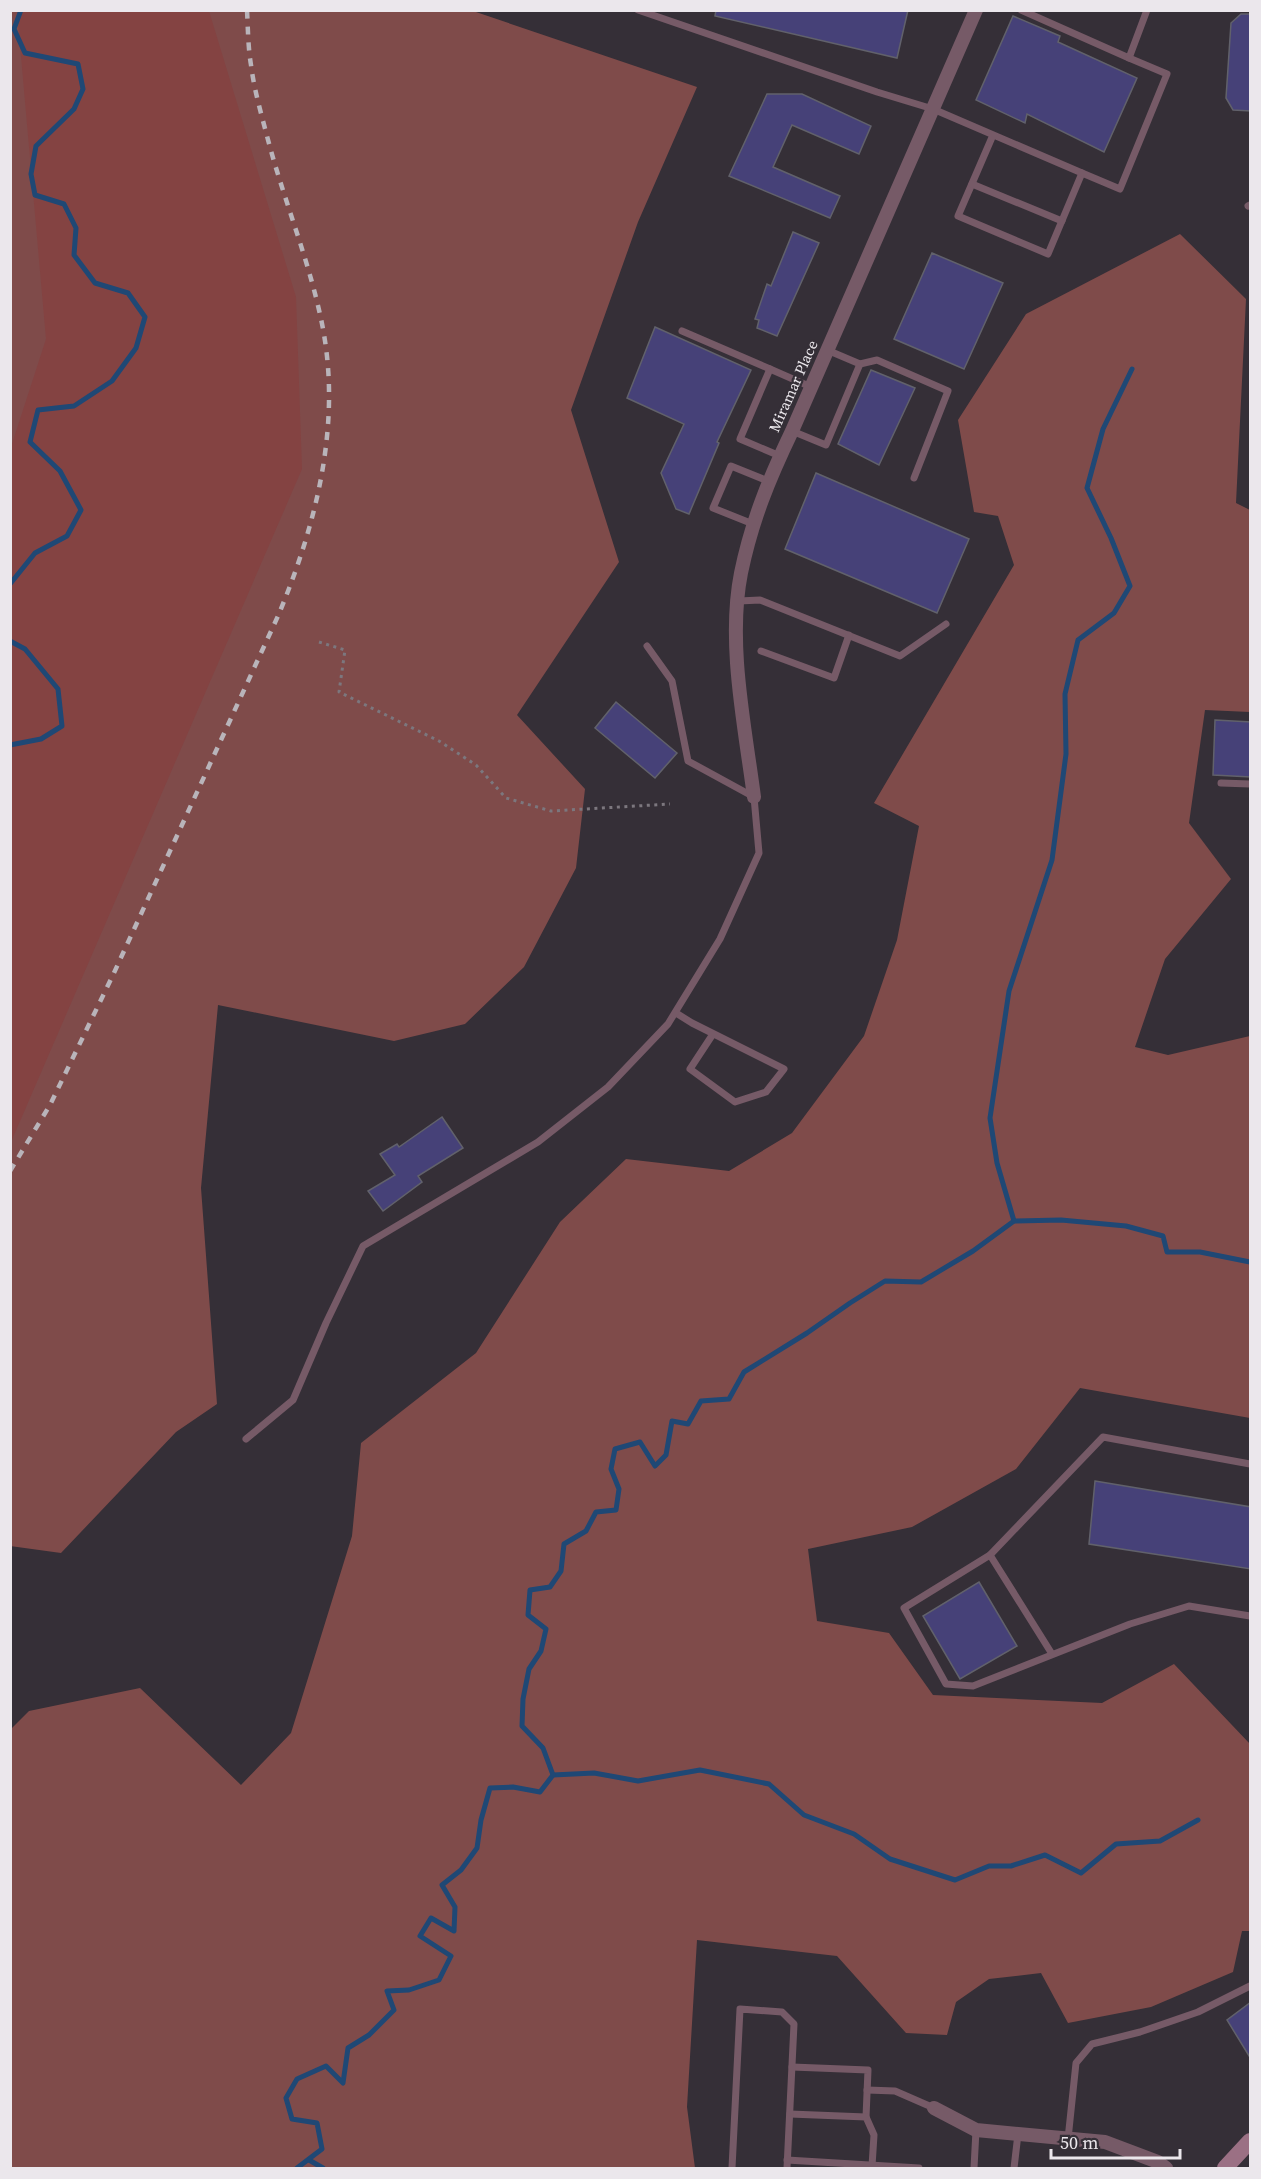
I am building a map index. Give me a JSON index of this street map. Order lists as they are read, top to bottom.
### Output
{
  "streets": {
    "street": ["Miramar Place"]
  },
  "scale_bar": "50 m"
}
